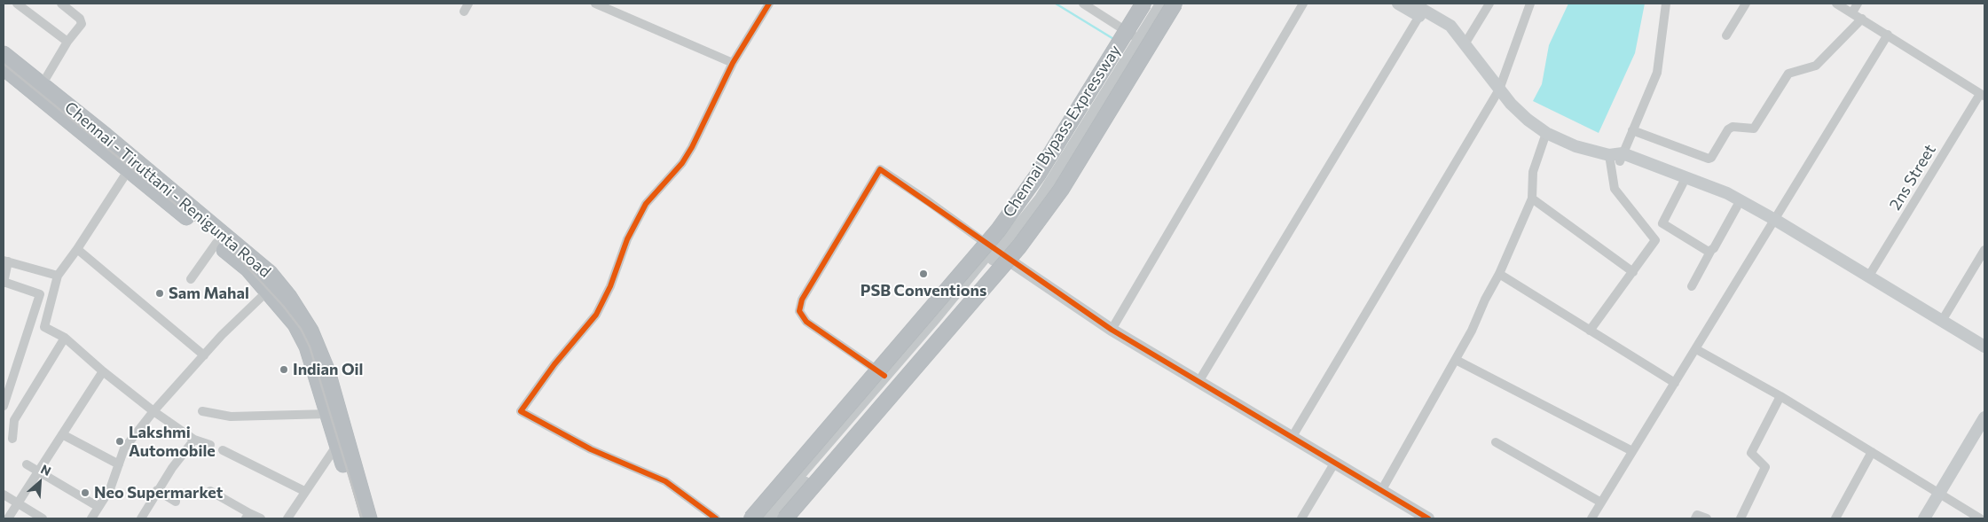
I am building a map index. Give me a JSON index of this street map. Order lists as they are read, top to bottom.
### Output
{
  "streets": {
    "highway": ["Chennai Bypass Expressway", "Chennai - Tiruttani - Renigunta Road"],
    "street": ["2ns Street"]
  },
  "places": [
    "PSB Conventions",
    "Sam Mahal",
    "Indian Oil",
    "Lakshmi Automobile",
    "Neo Supermarket"
  ],
  "north": "top right"
}
